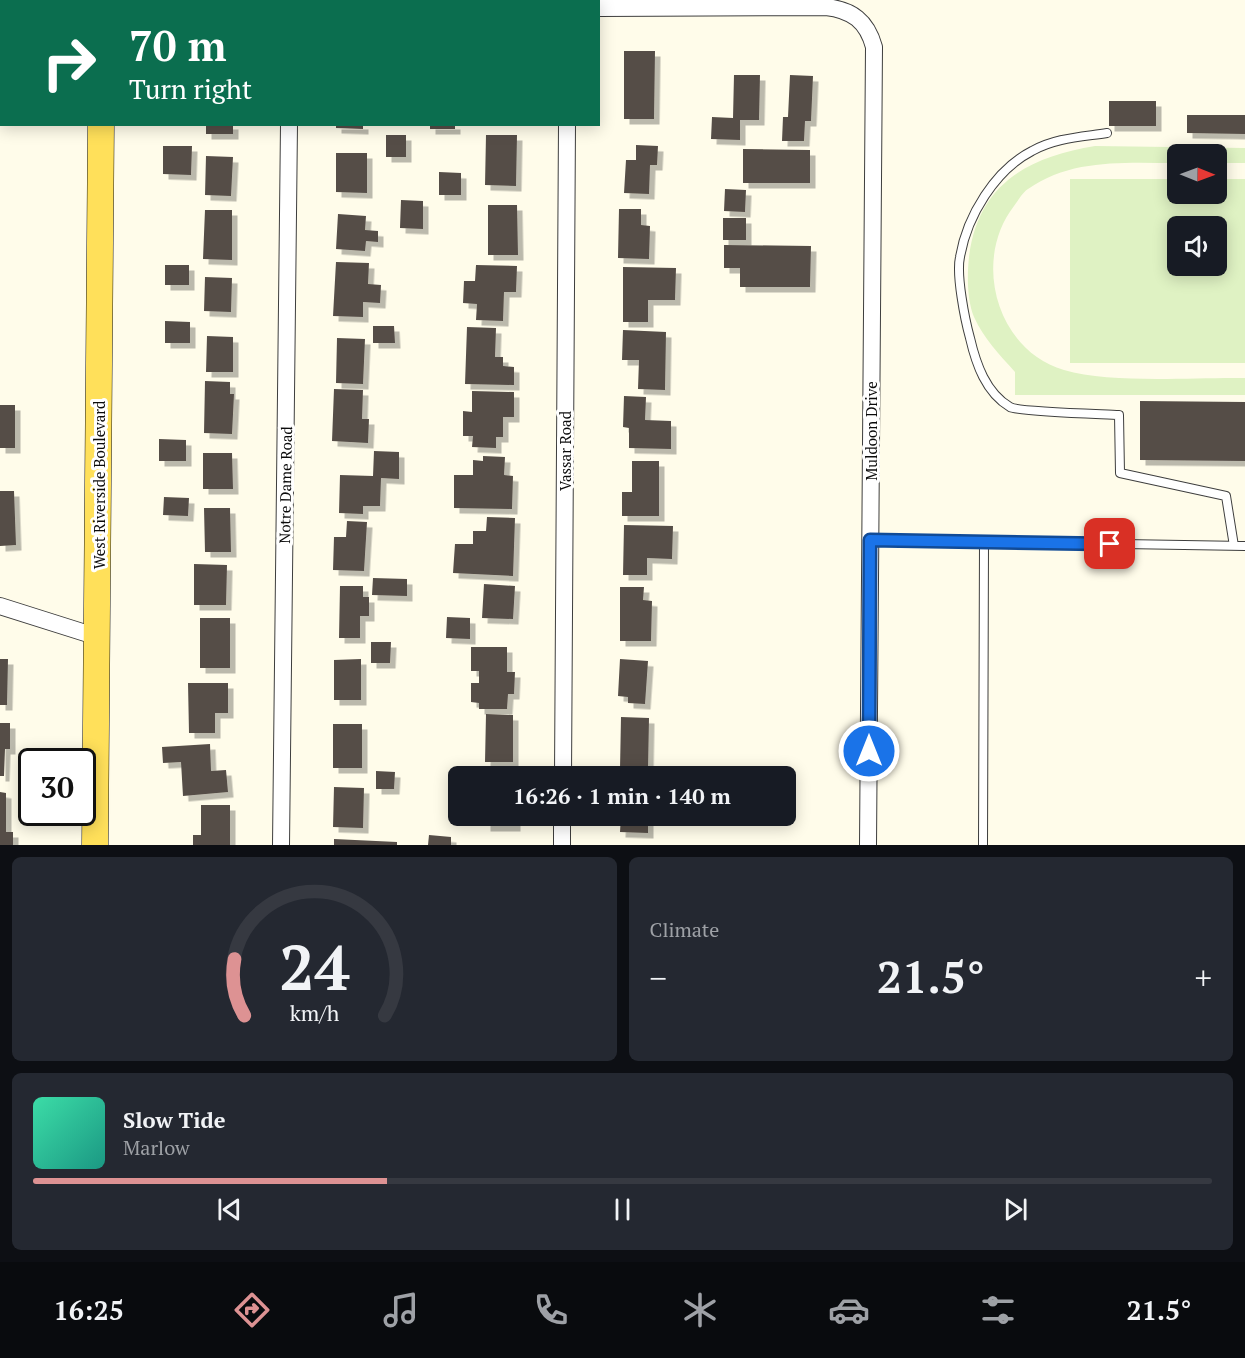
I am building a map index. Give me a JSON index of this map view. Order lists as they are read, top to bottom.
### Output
{
  "streets": {
    "main road": ["West Riverside Boulevard"],
    "street": ["Muldoon Drive", "Vassar Road", "Notre Dame Road"]
  },
  "north": "right",
  "page": {
    "turn": ["70 m", "Turn right"],
    "limit": "30",
    "trip": "16:26 · 1 min · 140 m",
    "tile": "Climate",
    "heat": ["−", "21.5°", "+"],
    "song": ["Slow Tide", "Marlow"],
    "tabs": ["16:25", "21.5°"],
    "gauge": ["24", "km/h"]
  }
}
